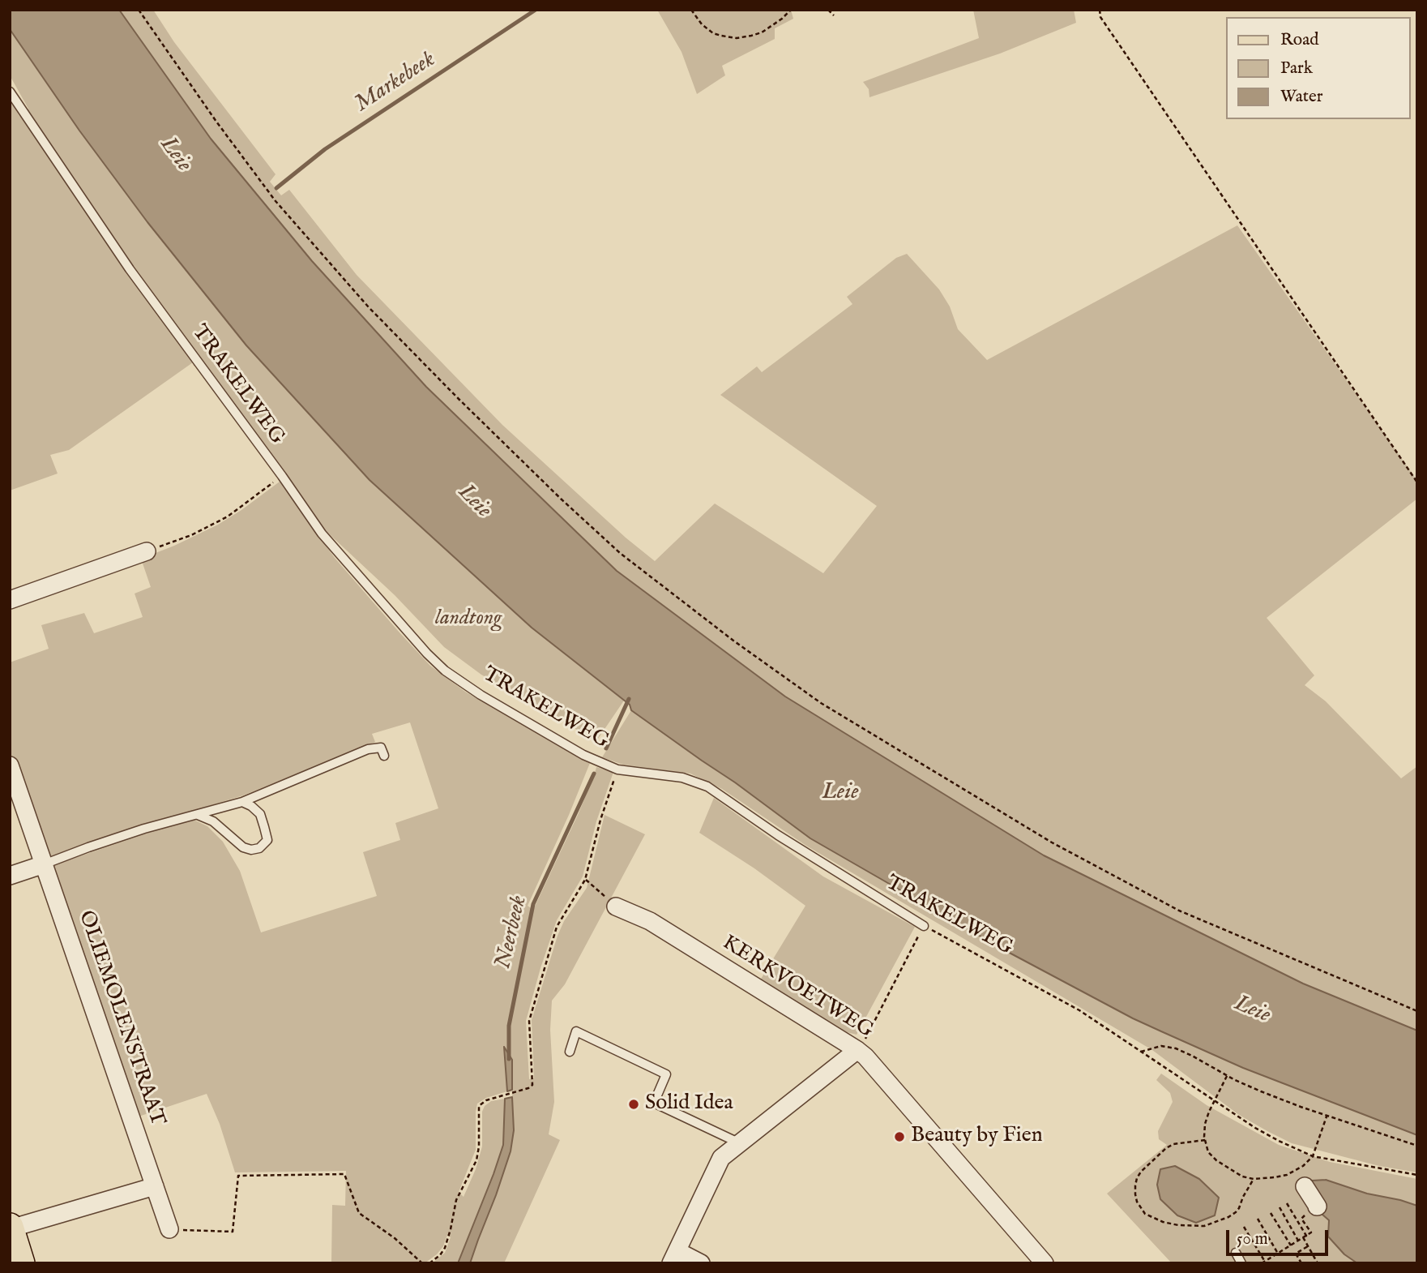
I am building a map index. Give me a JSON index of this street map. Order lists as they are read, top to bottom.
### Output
{
  "streets": {
    "street": ["KERKVOETWEG", "OLIEMOLENSTRAAT"],
    "lane": ["TRAKELWEG"]
  },
  "water": ["Markebeek", "Leie", "Neerbeek"],
  "parks": ["landtong"],
  "places": ["Solid Idea", "Beauty by Fien"],
  "legend": ["Road", "Park", "Water"],
  "scale_bar": "50 m"
}
